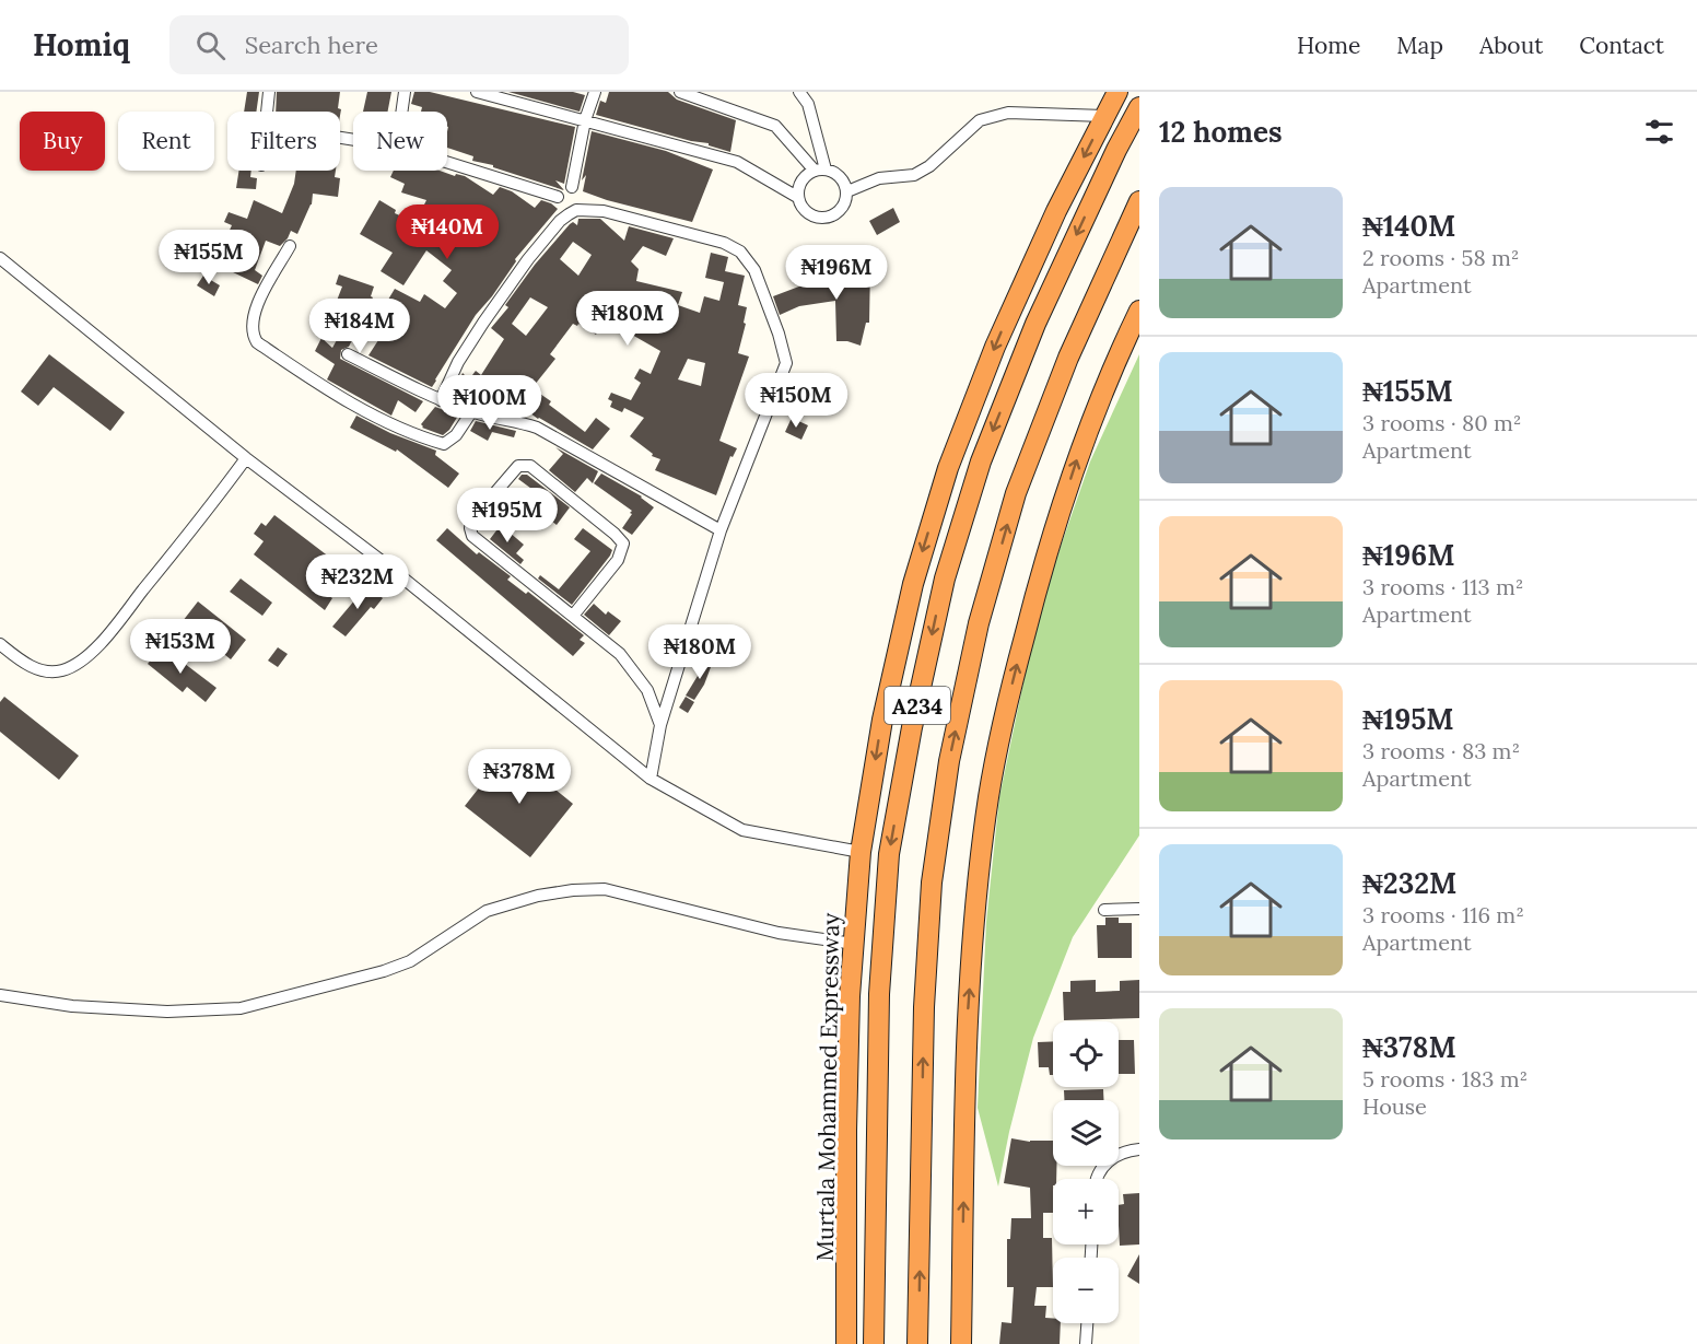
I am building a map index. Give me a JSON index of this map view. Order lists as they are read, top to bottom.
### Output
{
  "streets": {
    "highway": ["A234", "Murtala Mohammed Expressway"]
  },
  "page": {
    "header": "Homiq",
    "search": "Search here",
    "nav": [
      "Home",
      "Map",
      "About",
      "Contact"
    ],
    "heading": "12 homes",
    "chip": [
      "Buy",
      "Rent",
      "Filters",
      "New"
    ],
    "list": [
      {
        "name": "₦140M",
        "note": "2 rooms · 58 m² · Apartment"
      },
      {
        "name": "₦155M",
        "note": "3 rooms · 80 m² · Apartment"
      },
      {
        "name": "₦196M",
        "note": "3 rooms · 113 m² · Apartment"
      },
      {
        "name": "₦195M",
        "note": "3 rooms · 83 m² · Apartment"
      },
      {
        "name": "₦232M",
        "note": "3 rooms · 116 m² · Apartment"
      },
      {
        "name": "₦378M",
        "note": "5 rooms · 183 m² · House"
      }
    ],
    "price": [
      "₦140M",
      "₦155M",
      "₦196M",
      "₦180M",
      "₦184M",
      "₦150M",
      "₦100M",
      "₦195M",
      "₦232M",
      "₦153M",
      "₦180M",
      "₦378M"
    ],
    "map_buttons": ["+", "−"]
  }
}
